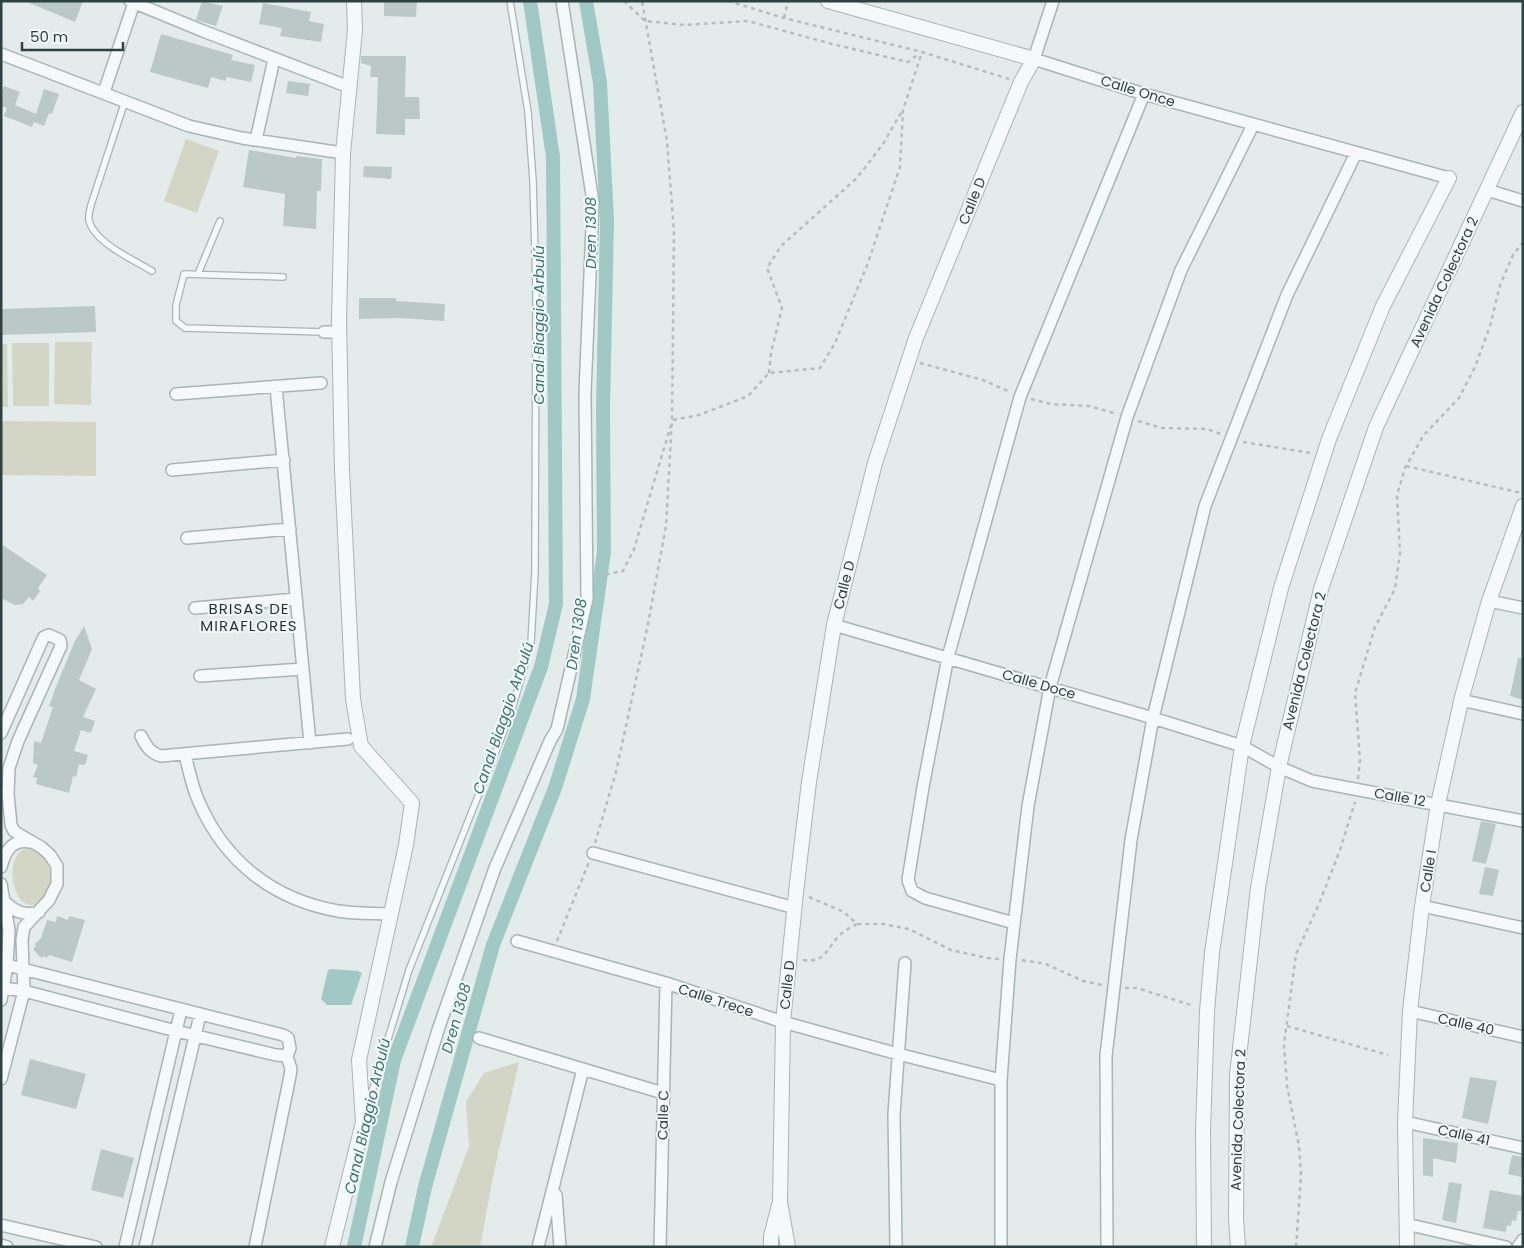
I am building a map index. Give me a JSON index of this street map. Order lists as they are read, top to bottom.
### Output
{
  "streets": {
    "street": [
      "Calle Once",
      "Calle D",
      "Avenida Colectora 2",
      "Calle Doce",
      "Calle 12",
      "Calle I",
      "Calle Trece",
      "Calle 40",
      "Calle C",
      "Calle 41"
    ]
  },
  "crossings": [
    ["Calle Once", "Calle D"],
    ["Calle D", "Calle Doce"],
    ["Calle D", "Calle Trece"],
    ["Avenida Colectora 2", "Calle 12"],
    ["Calle Doce", "Calle 12"],
    ["Calle 12", "Calle I"],
    ["Calle I", "Calle 40"],
    ["Calle I", "Calle 41"],
    ["Calle Trece", "Calle C"]
  ],
  "districts": ["BRISAS DE MIRAFLORES"],
  "water": ["Dren 1308", "Canal Biaggio Arbulú"],
  "scale_bar": "50 m"
}
